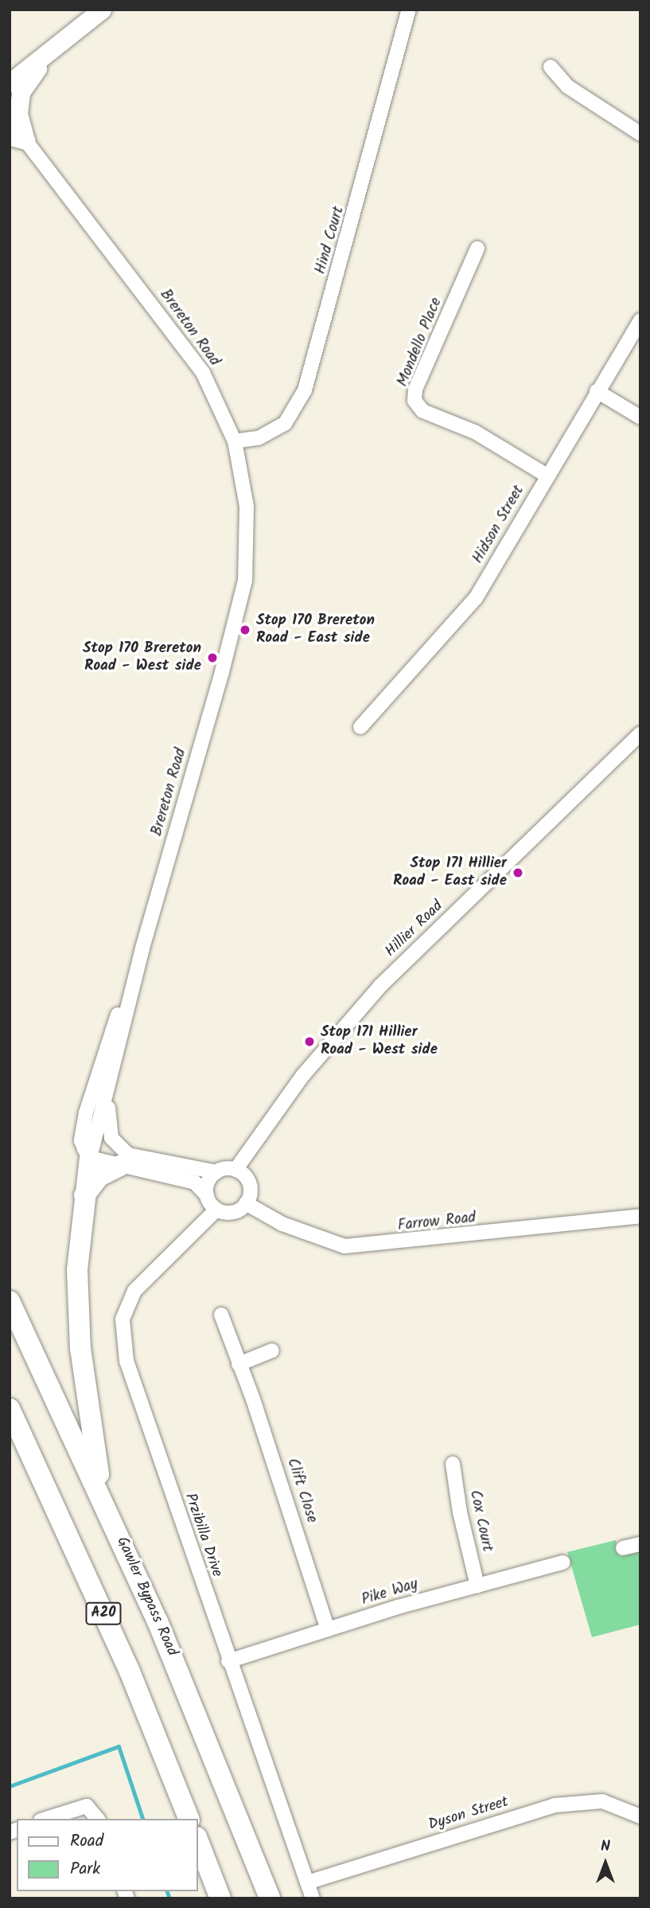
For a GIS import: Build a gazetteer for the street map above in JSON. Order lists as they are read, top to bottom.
{
  "streets": {
    "highway": ["Gawler Bypass Road", "A20"],
    "street": [
      "Hind Court",
      "Brereton Road",
      "Mondello Place",
      "Hidson Street",
      "Hillier Road",
      "Farrow Road",
      "Clift Close",
      "Cox Court",
      "Przibilla Drive",
      "Pike Way",
      "Dyson Street"
    ]
  },
  "crossings": [
    ["Hind Court", "Brereton Road"],
    ["Brereton Road", "Hillier Road"],
    ["Brereton Road", "Farrow Road"],
    ["Brereton Road", "Przibilla Drive"],
    ["Mondello Place", "Hidson Street"],
    ["Hillier Road", "Farrow Road"],
    ["Hillier Road", "Przibilla Drive"],
    ["Farrow Road", "Przibilla Drive"],
    ["Clift Close", "Pike Way"],
    ["Cox Court", "Pike Way"],
    ["Przibilla Drive", "Pike Way"],
    ["Przibilla Drive", "Dyson Street"]
  ],
  "places": [
    "Stop 170 Brereton Road - East side",
    "Stop 170 Brereton Road - West side",
    "Stop 171 Hillier Road - East side",
    "Stop 171 Hillier Road - West side"
  ],
  "legend": ["Road", "Park"],
  "north": "top"
}
